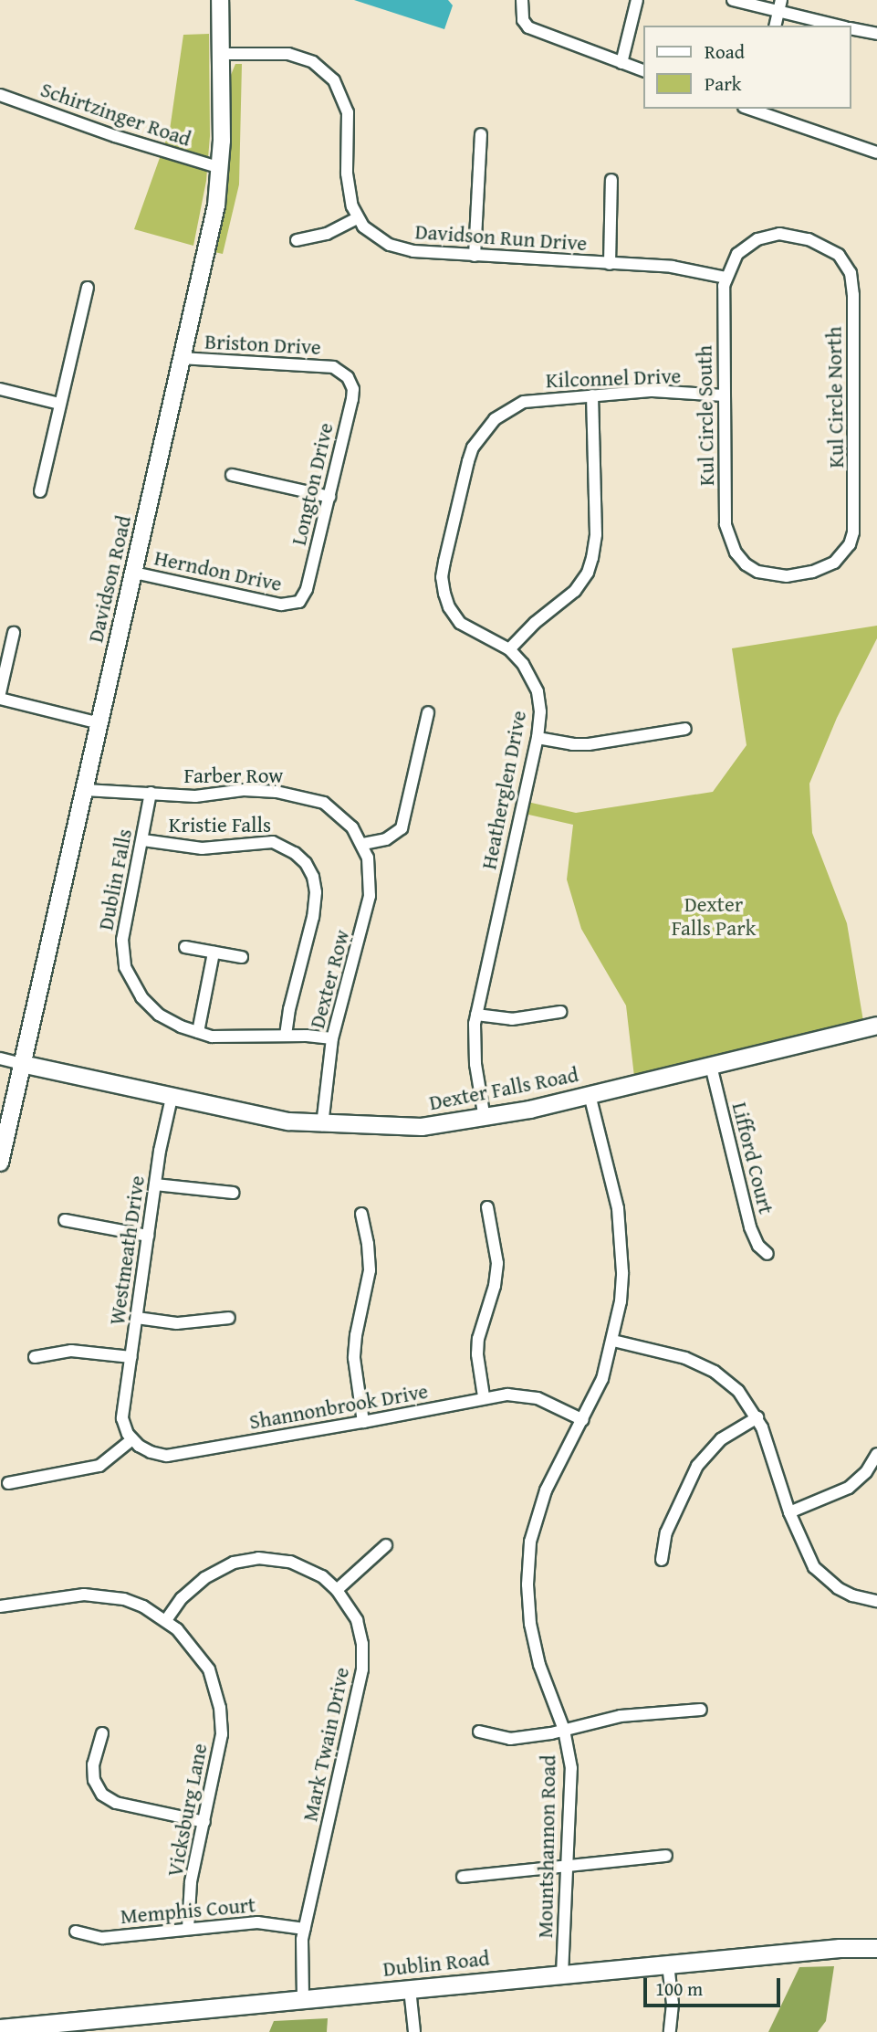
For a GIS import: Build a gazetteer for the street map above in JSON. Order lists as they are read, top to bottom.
{
  "streets": {
    "main road": ["Davidson Road", "Dexter Falls Road", "Dublin Road"],
    "street": [
      "Schirtzinger Road",
      "Davidson Run Drive",
      "Briston Drive",
      "Kilconnel Drive",
      "Kul Circle North",
      "Kul Circle South",
      "Longton Drive",
      "Herndon Drive",
      "Farber Row",
      "Heatherglen Drive",
      "Kristie Falls",
      "Dublin Falls",
      "Dexter Row",
      "Lifford Court",
      "Westmeath Drive",
      "Shannonbrook Drive",
      "Mark Twain Drive",
      "Vicksburg Lane",
      "Mountshannon Road",
      "Memphis Court"
    ]
  },
  "crossings": [
    ["Schirtzinger Road", "Davidson Road"],
    ["Davidson Run Drive", "Kul Circle North"],
    ["Davidson Run Drive", "Kul Circle South"],
    ["Briston Drive", "Longton Drive"],
    ["Briston Drive", "Davidson Road"],
    ["Kilconnel Drive", "Kul Circle South"],
    ["Kilconnel Drive", "Heatherglen Drive"],
    ["Kul Circle North", "Kul Circle South"],
    ["Longton Drive", "Herndon Drive"],
    ["Herndon Drive", "Davidson Road"],
    ["Davidson Road", "Farber Row"],
    ["Davidson Road", "Dexter Falls Road"],
    ["Farber Row", "Dublin Falls"],
    ["Farber Row", "Dexter Row"],
    ["Heatherglen Drive", "Dexter Falls Road"],
    ["Kristie Falls", "Dublin Falls"],
    ["Dublin Falls", "Dexter Row"],
    ["Dexter Row", "Dexter Falls Road"],
    ["Dexter Falls Road", "Lifford Court"],
    ["Dexter Falls Road", "Westmeath Drive"],
    ["Dexter Falls Road", "Mountshannon Road"],
    ["Westmeath Drive", "Shannonbrook Drive"],
    ["Shannonbrook Drive", "Mountshannon Road"],
    ["Mark Twain Drive", "Vicksburg Lane"],
    ["Mark Twain Drive", "Memphis Court"],
    ["Mark Twain Drive", "Dublin Road"],
    ["Vicksburg Lane", "Memphis Court"],
    ["Mountshannon Road", "Dublin Road"]
  ],
  "parks": ["Dexter Falls Park"],
  "legend": ["Road", "Park"],
  "scale_bar": "100 m"
}
